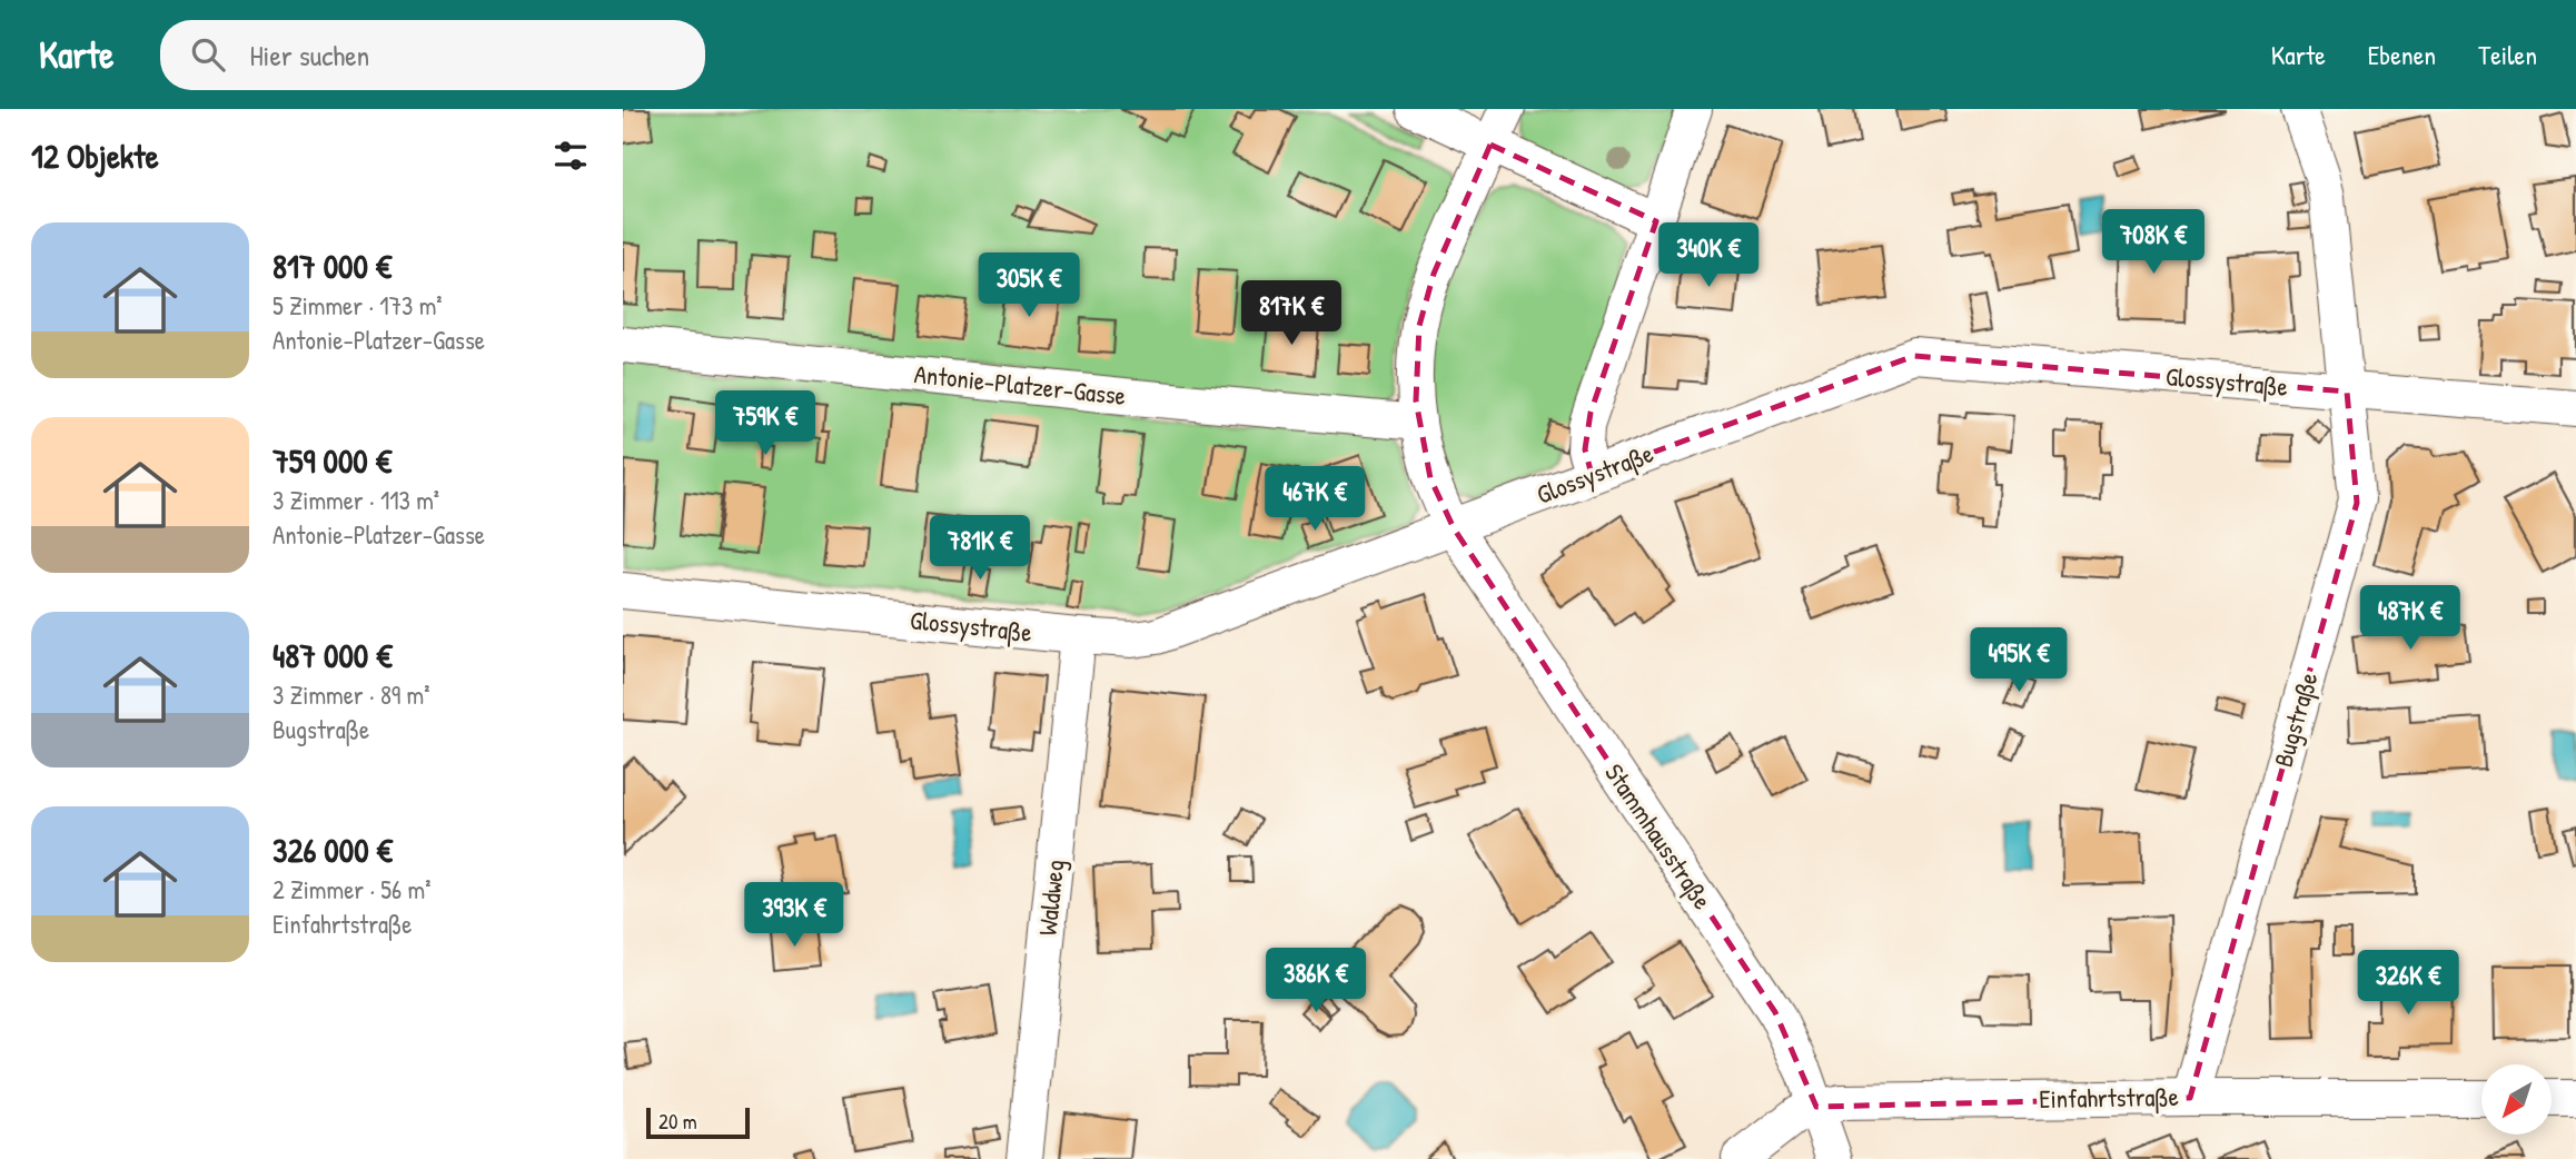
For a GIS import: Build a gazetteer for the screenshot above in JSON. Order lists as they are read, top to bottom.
{
  "streets": {
    "street": [
      "Glossystraße",
      "Antonie-Platzer-Gasse",
      "Bugstraße",
      "Stammhausstraße",
      "Waldweg",
      "Einfahrtstraße"
    ]
  },
  "crossings": [
    ["Glossystraße", "Bugstraße"],
    ["Glossystraße", "Stammhausstraße"],
    ["Glossystraße", "Waldweg"],
    ["Antonie-Platzer-Gasse", "Stammhausstraße"],
    ["Bugstraße", "Einfahrtstraße"],
    ["Stammhausstraße", "Einfahrtstraße"]
  ],
  "scale_bar": "20 m",
  "north": "bottom left",
  "page": {
    "header": "Karte",
    "search": "Hier suchen",
    "nav": ["Karte", "Ebenen", "Teilen"],
    "heading": "12 Objekte",
    "list": [
      {
        "name": "817 000 €",
        "note": "5 Zimmer · 173 m² · Antonie-Platzer-Gasse"
      },
      {
        "name": "759 000 €",
        "note": "3 Zimmer · 113 m² · Antonie-Platzer-Gasse"
      },
      {
        "name": "487 000 €",
        "note": "3 Zimmer · 89 m² · Bugstraße"
      },
      {
        "name": "326 000 €",
        "note": "2 Zimmer · 56 m² · Einfahrtstraße"
      }
    ],
    "price": [
      "708K €",
      "340K €",
      "305K €",
      "817K €",
      "759K €",
      "467K €",
      "781K €",
      "487K €",
      "495K €",
      "393K €",
      "386K €",
      "326K €"
    ],
    "scale": "20 m"
  }
}
